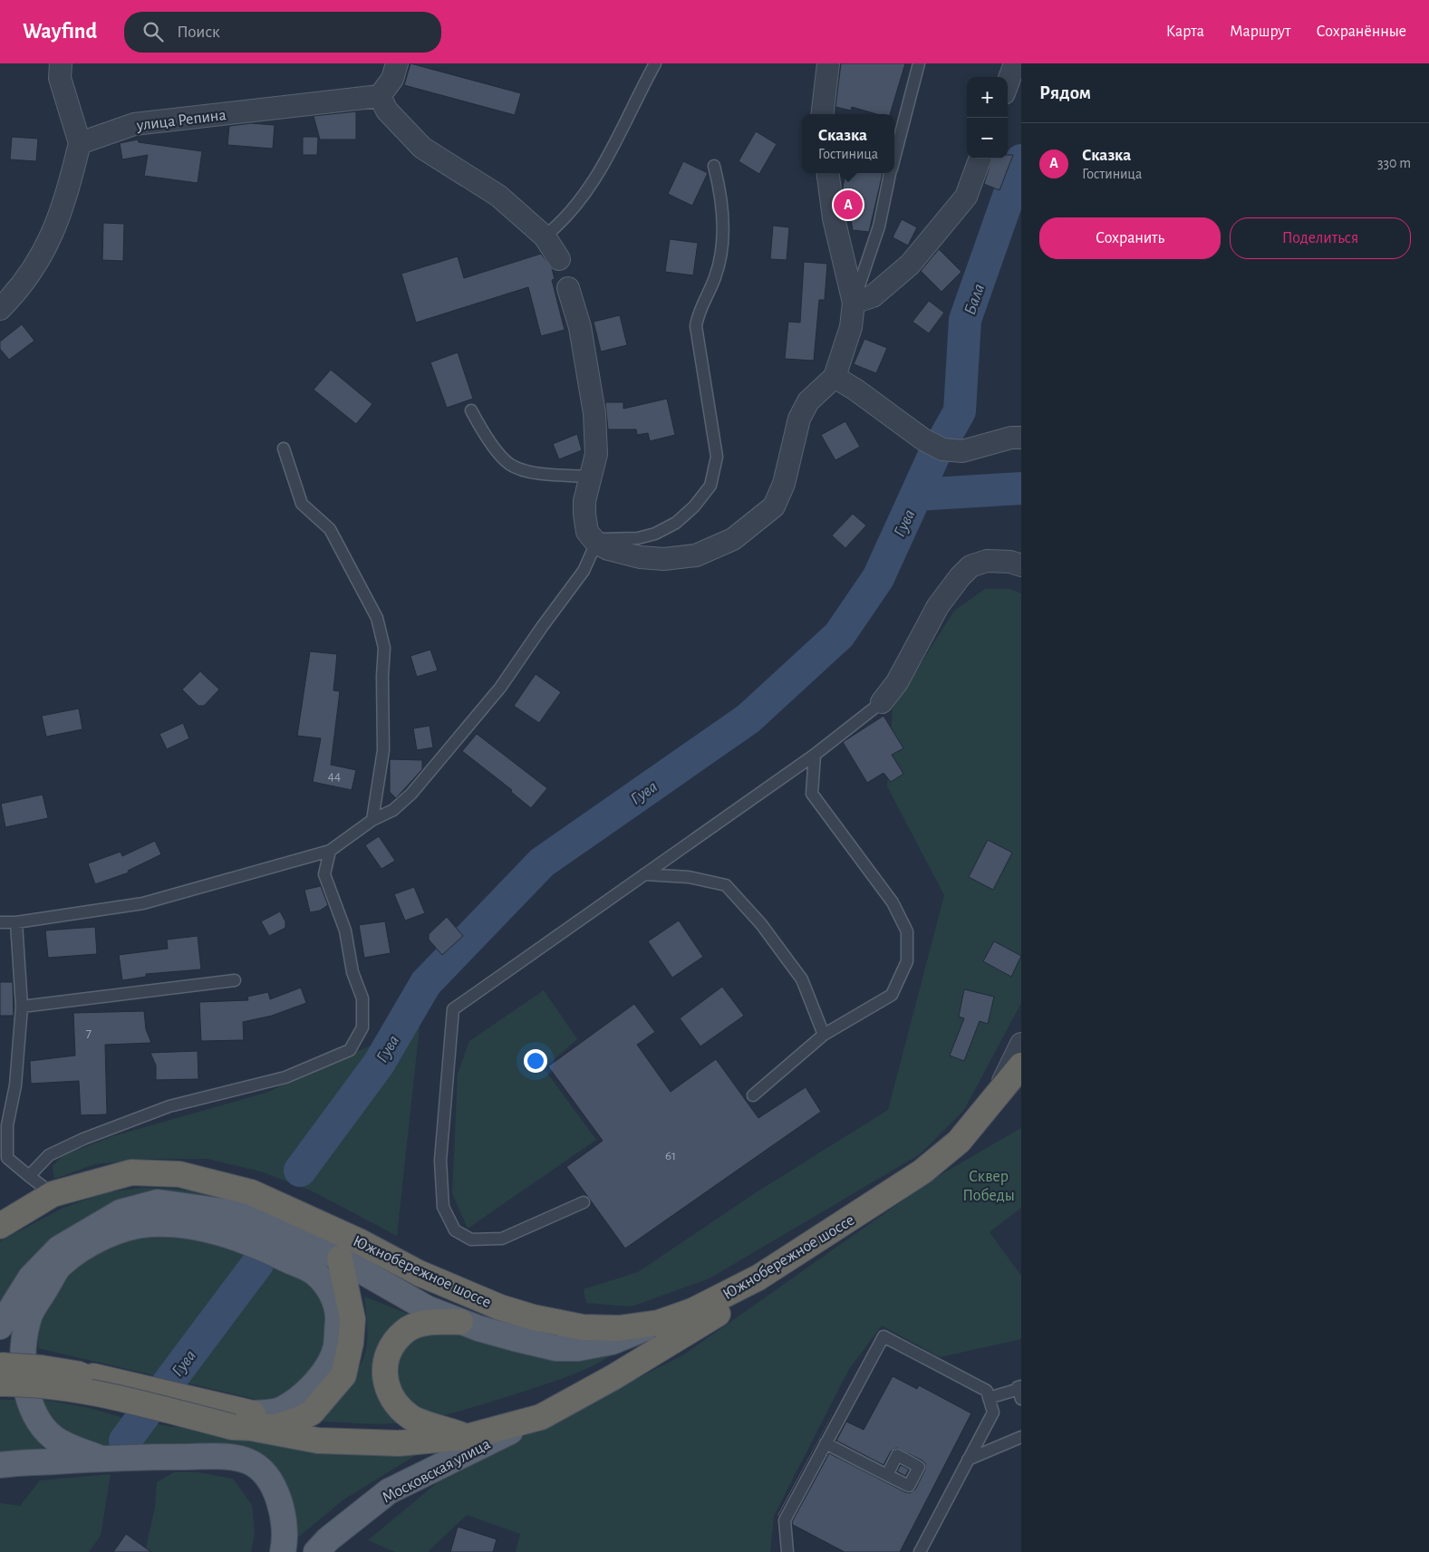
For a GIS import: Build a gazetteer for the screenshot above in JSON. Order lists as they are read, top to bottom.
{
  "streets": {
    "highway": ["Южнобережное шоссе"],
    "main road": ["Московская улица"],
    "street": ["улица Репина"]
  },
  "crossings": [
    ["Южнобережное шоссе", "Московская улица"]
  ],
  "water": ["Бала", "Гува"],
  "parks": ["Сквер Победы"],
  "house_numbers": ["44", "7", "61"],
  "page": {
    "header": "Wayfind",
    "search": "Поиск",
    "nav": ["Карта", "Маршрут", "Сохранённые"],
    "heading": "Рядом",
    "map_buttons": ["+", "−"],
    "popup": ["Сказка", "Гостиница"],
    "list": [
      {
        "mark": "A",
        "name": "Сказка",
        "note": "Гостиница",
        "value": "330 m"
      }
    ],
    "pins": "A",
    "buttons": ["Сохранить", "Поделиться"]
  }
}
